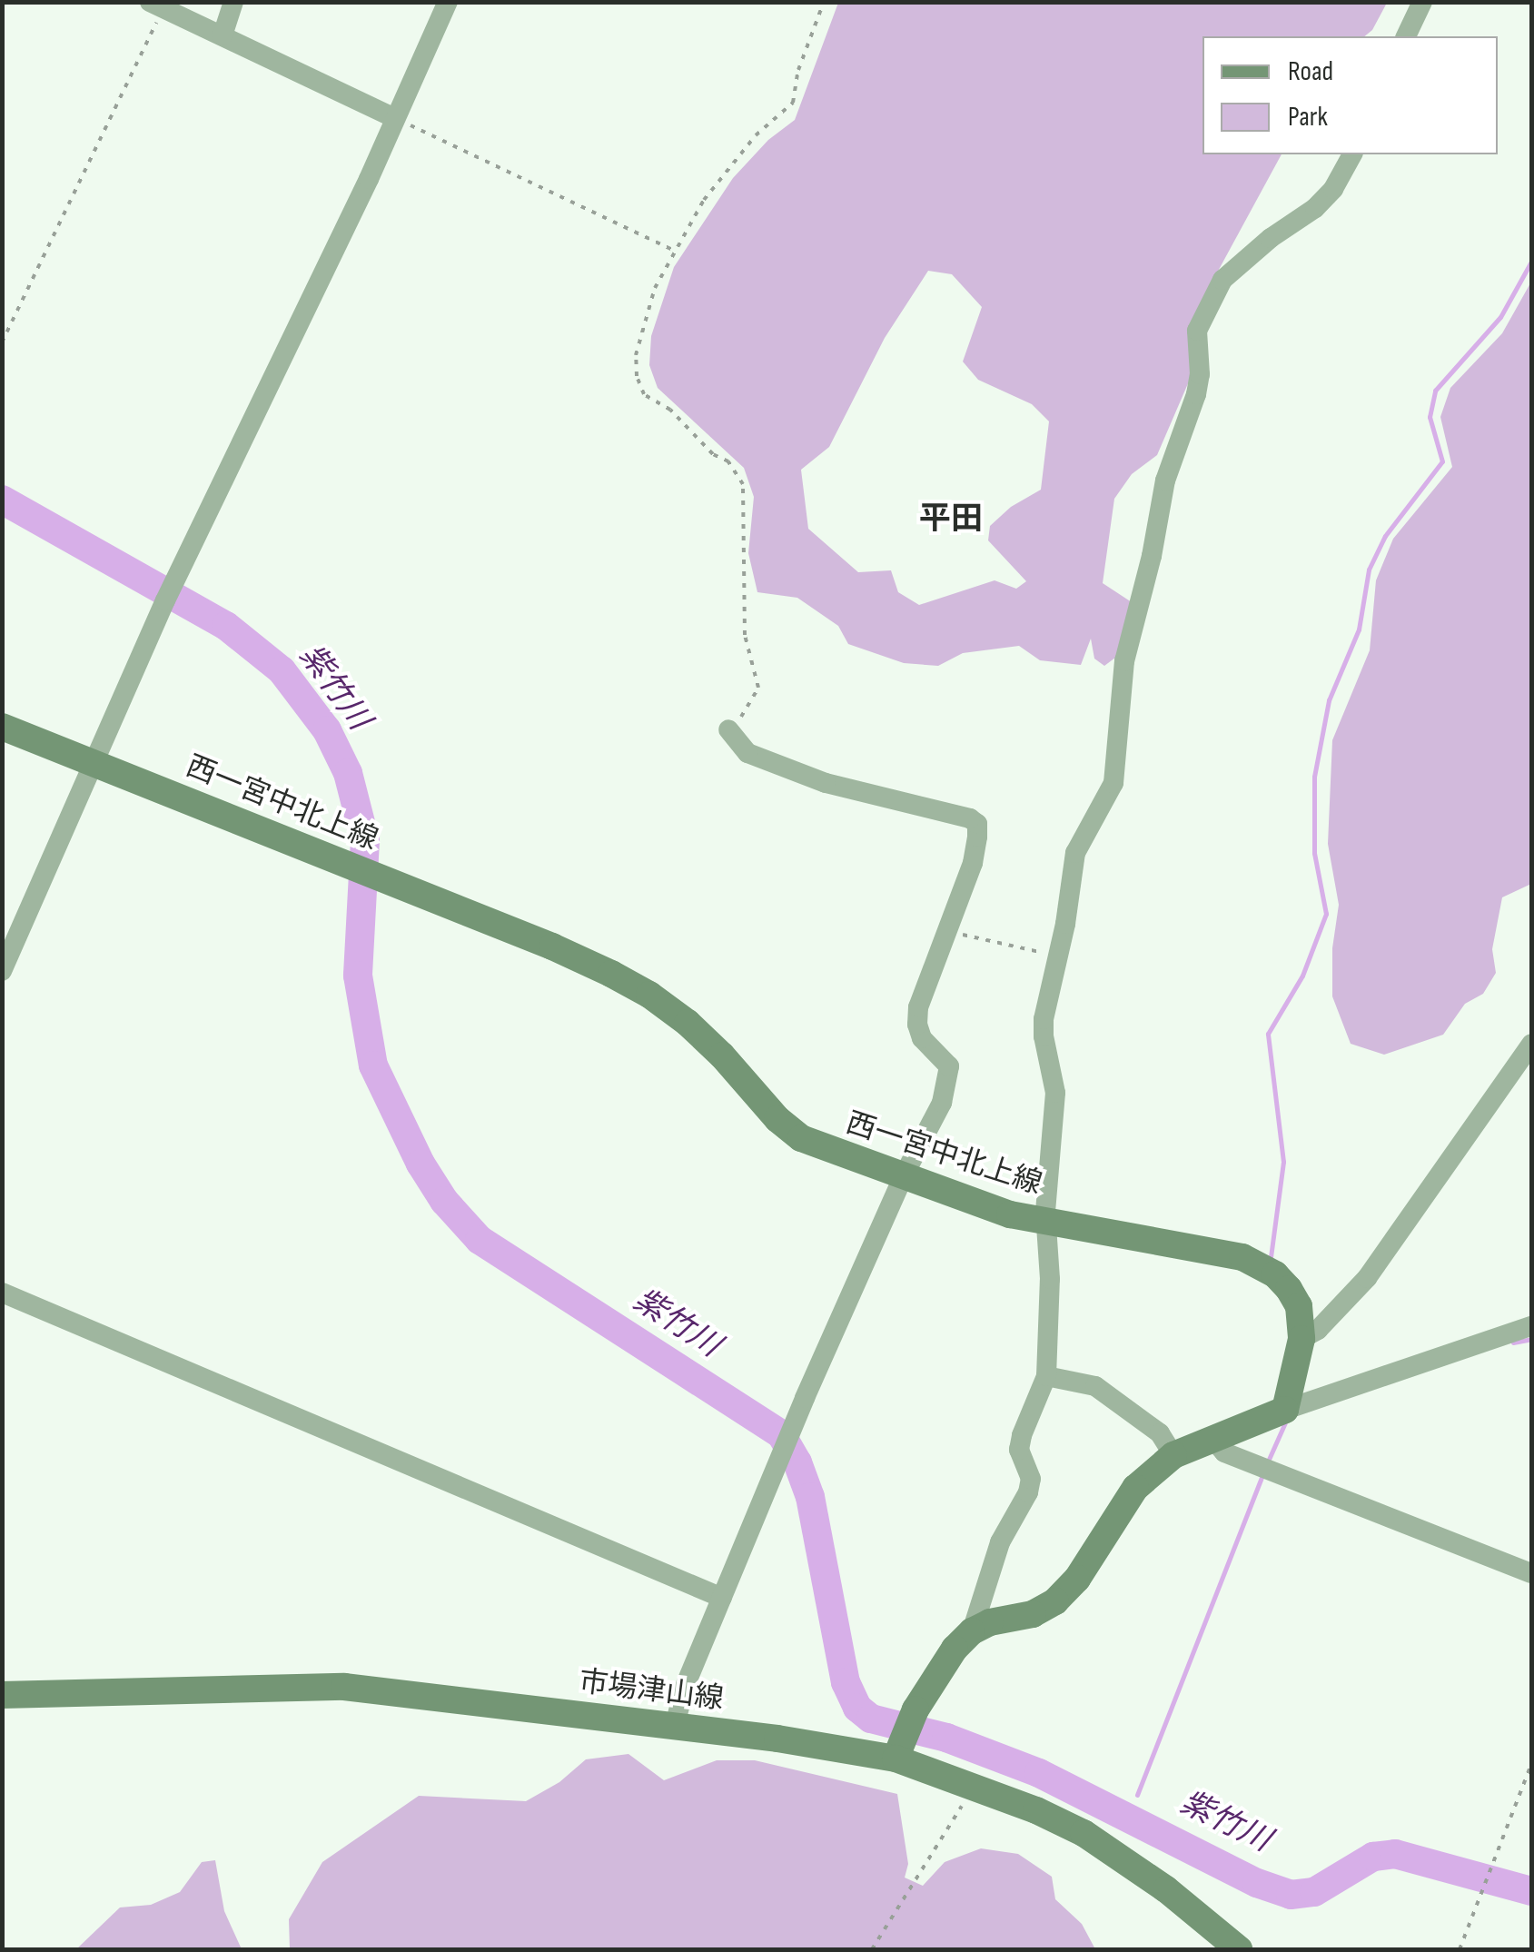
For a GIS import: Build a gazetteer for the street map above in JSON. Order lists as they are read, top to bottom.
{
  "streets": {
    "main road": ["西一宮中北上線", "市場津山線"]
  },
  "districts": ["平田"],
  "water": ["紫竹川"],
  "legend": ["Road", "Park"]
}
